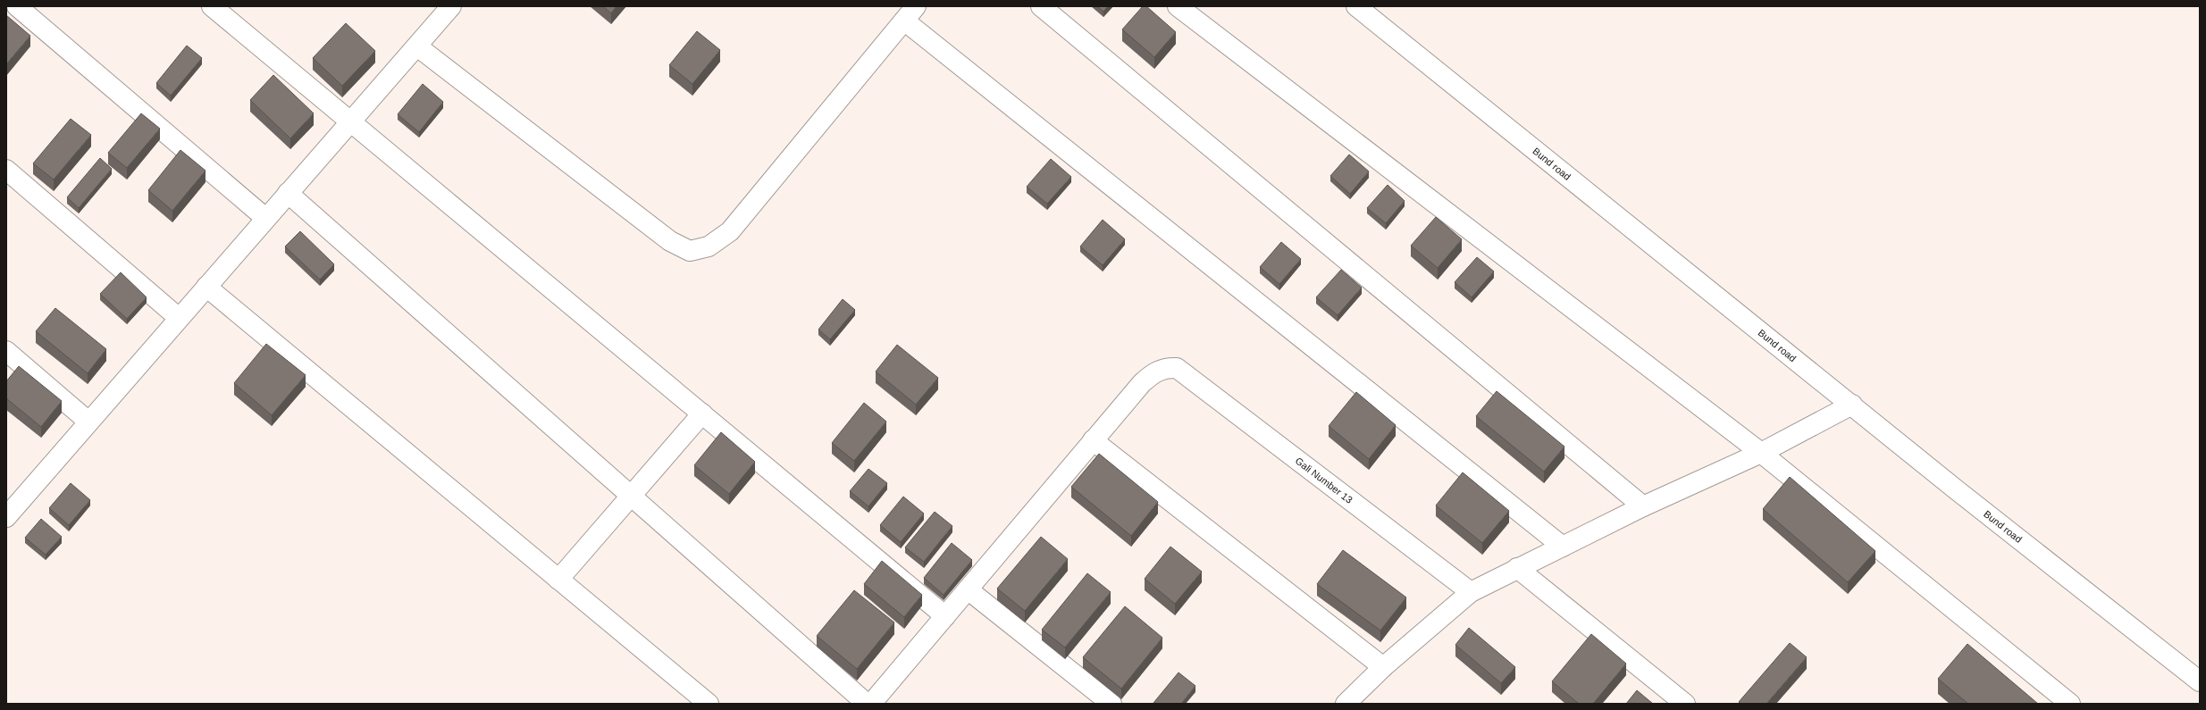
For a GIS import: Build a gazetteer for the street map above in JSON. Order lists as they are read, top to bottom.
{
  "streets": {
    "street": ["Bund road", "Gali Number 13"]
  }
}
